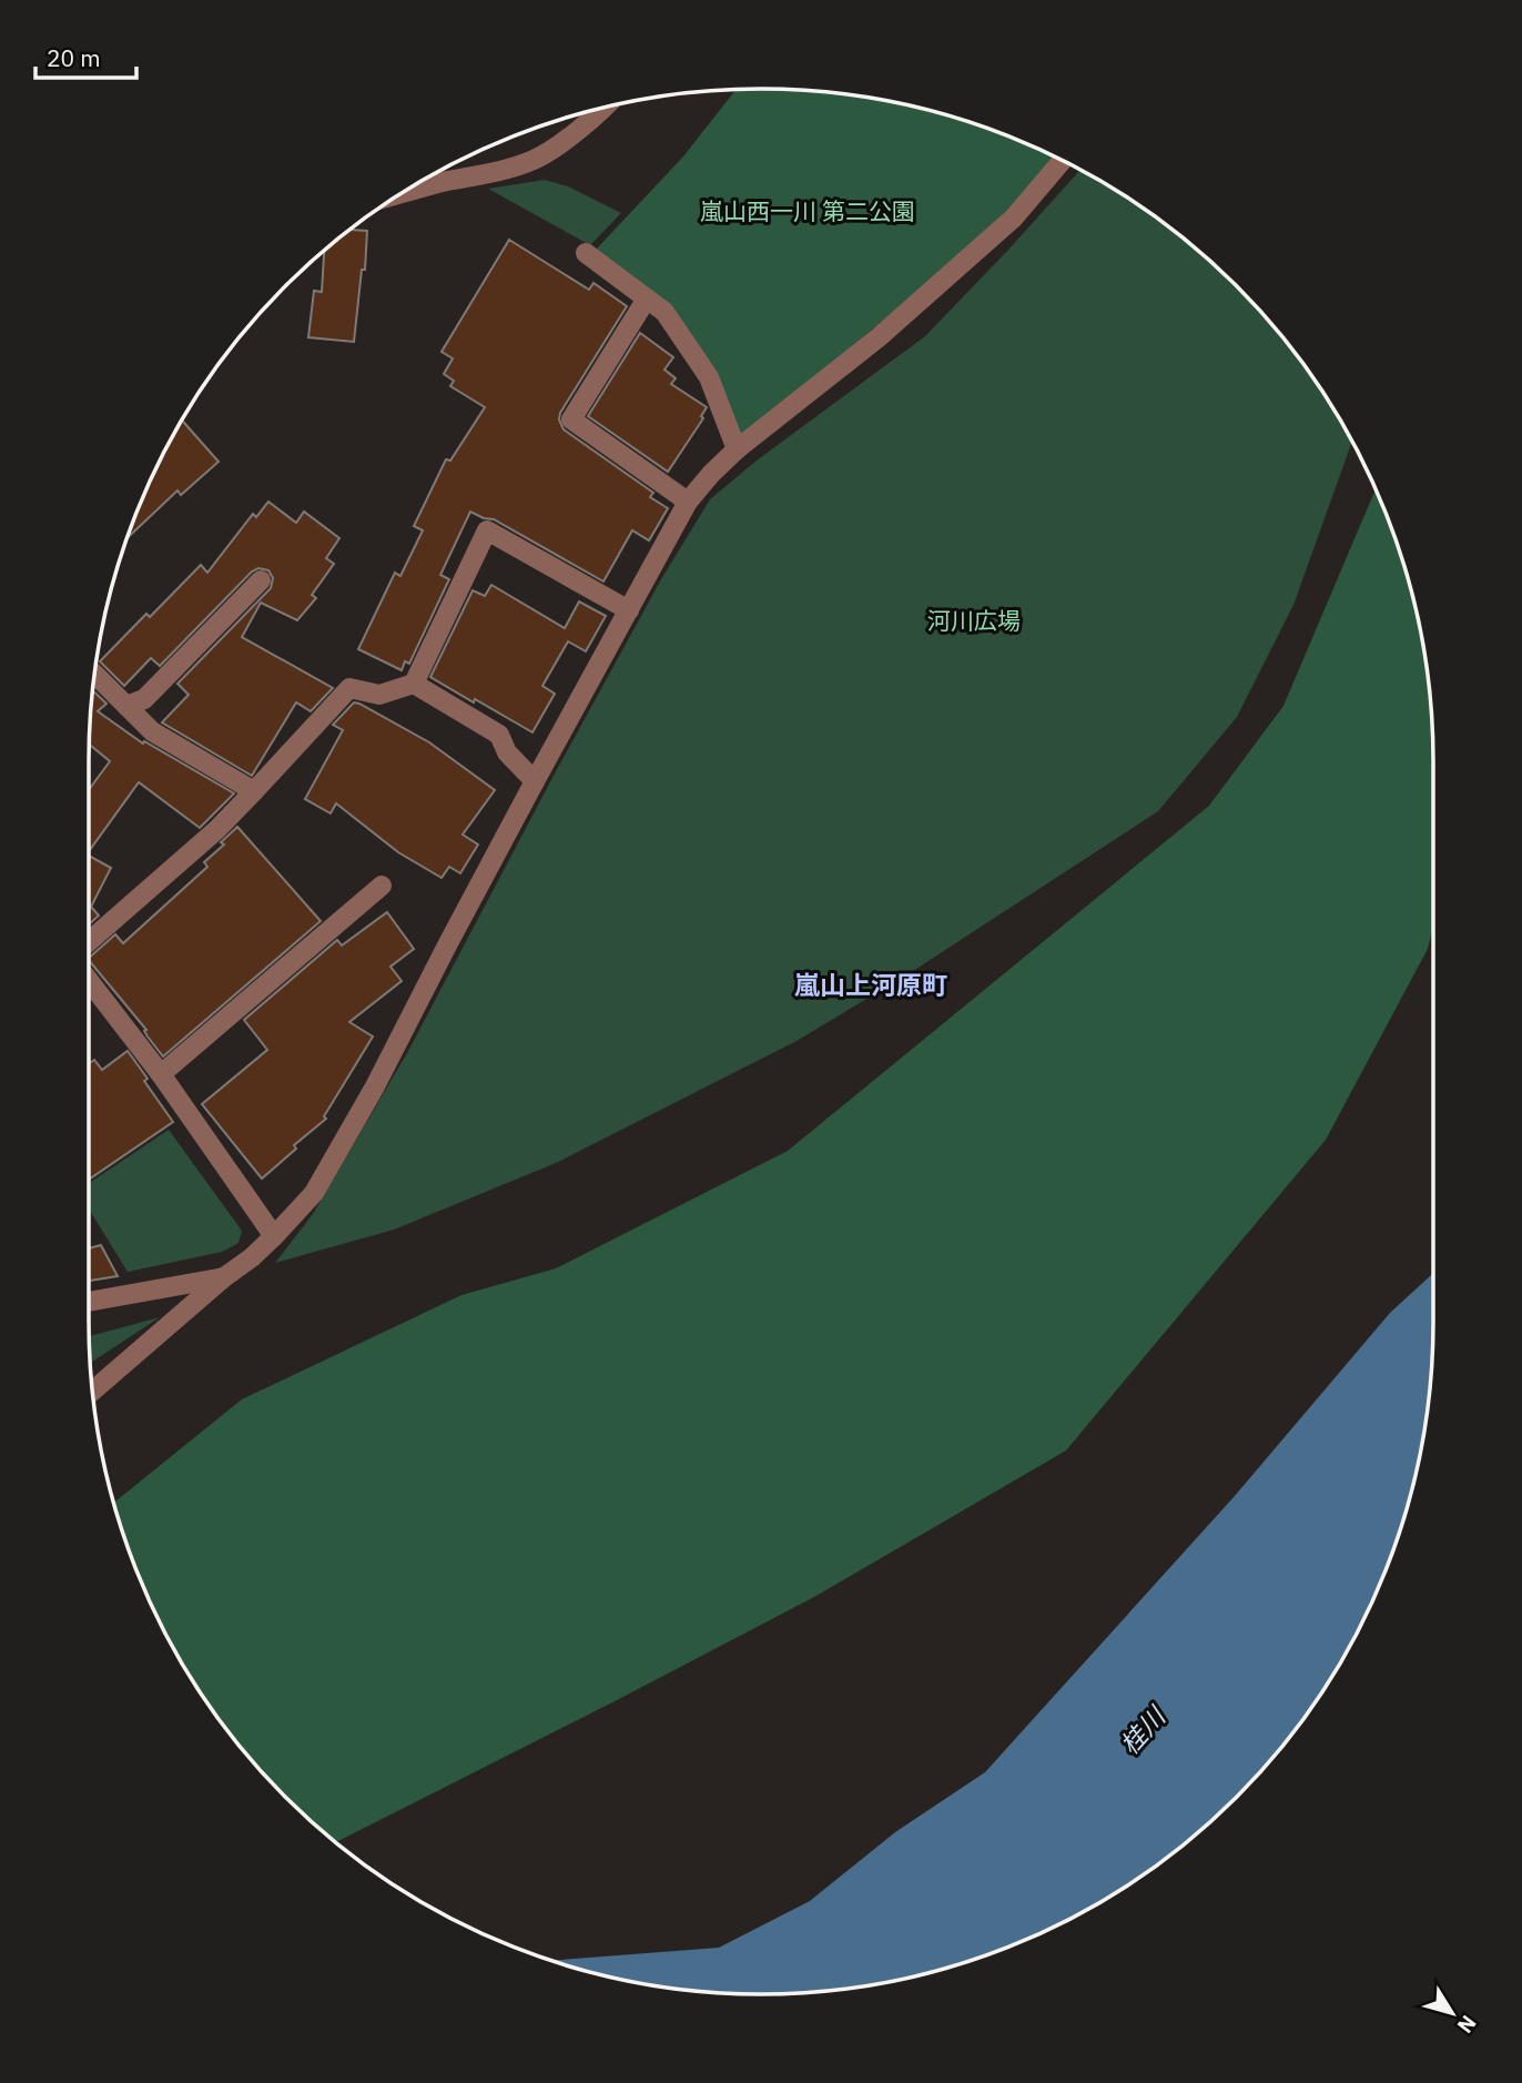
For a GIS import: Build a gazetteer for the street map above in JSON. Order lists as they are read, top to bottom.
{
  "districts": ["嵐山上河原町"],
  "water": ["桂川"],
  "parks": ["嵐山西一川 第二公園", "河川広場"],
  "scale_bar": "20 m",
  "north": "bottom right"
}
